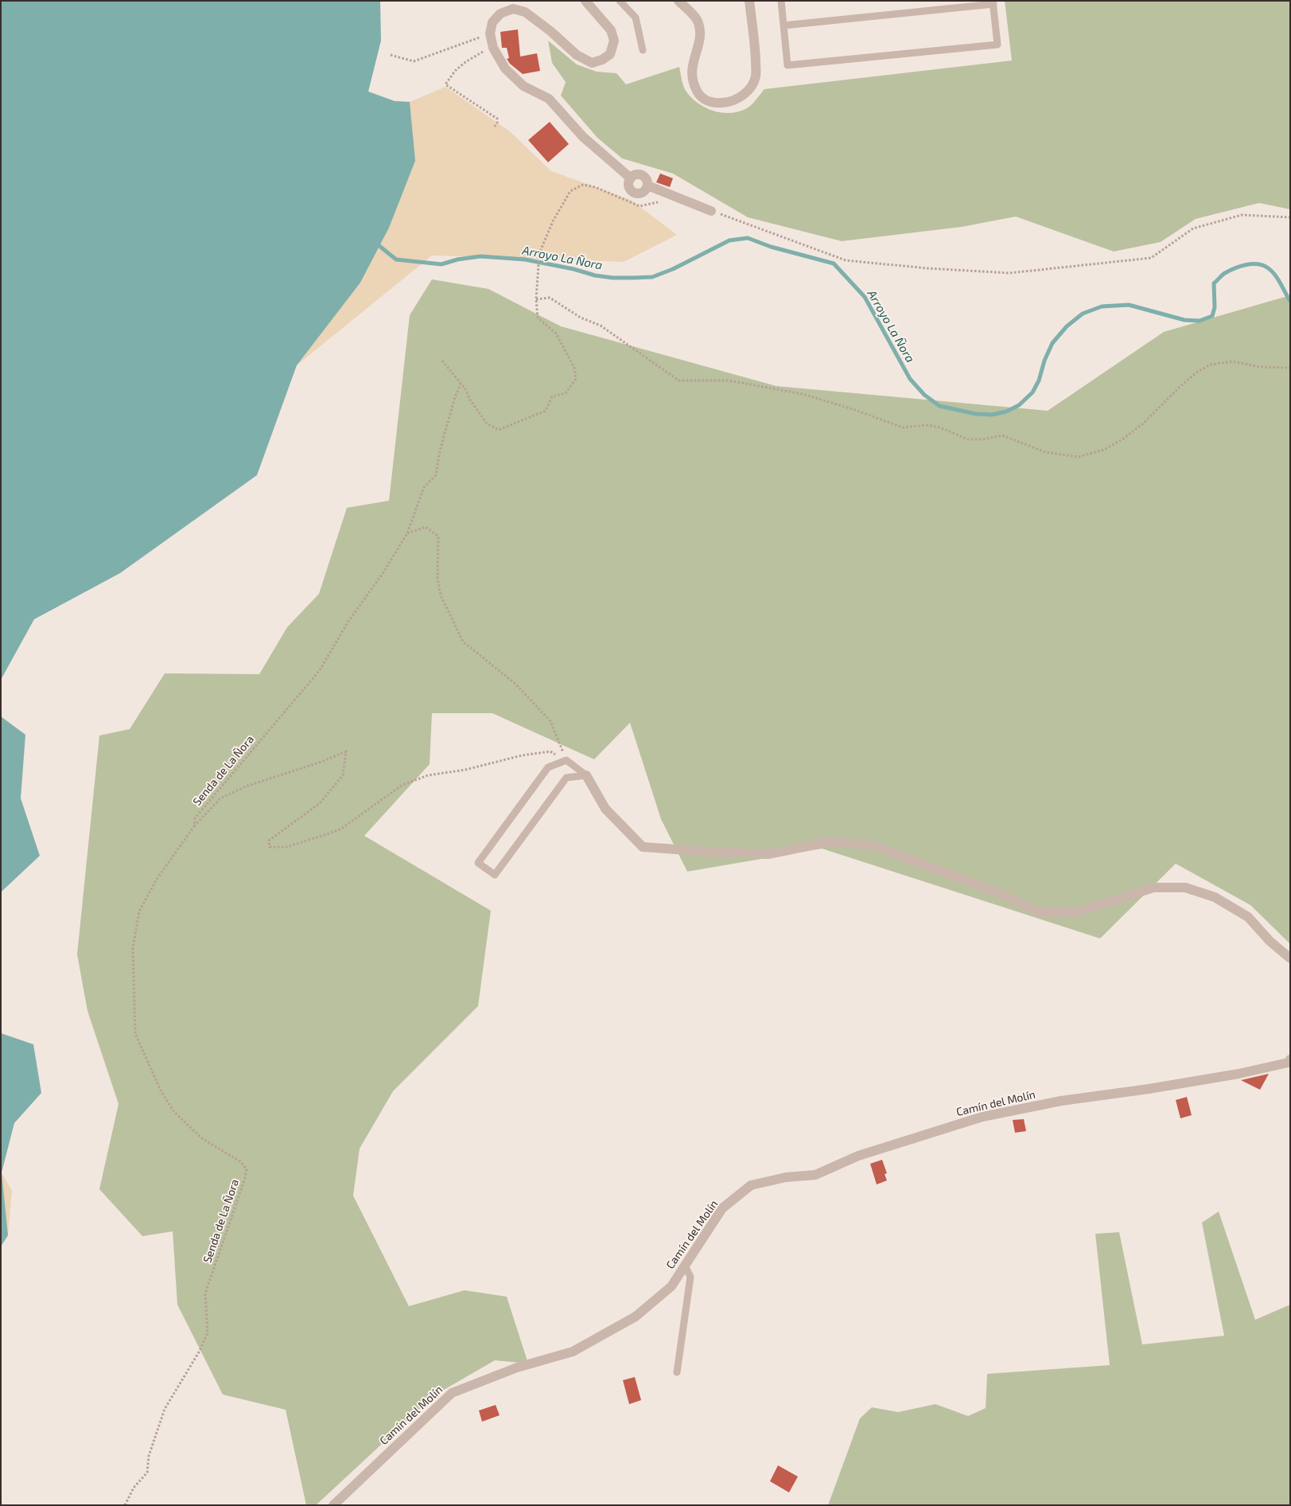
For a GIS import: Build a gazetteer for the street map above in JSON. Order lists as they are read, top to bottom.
{
  "streets": {
    "street": ["Camín del Molín"],
    "path": ["Senda de La Ñora"]
  },
  "water": ["Arroyo La Ñora"]
}
